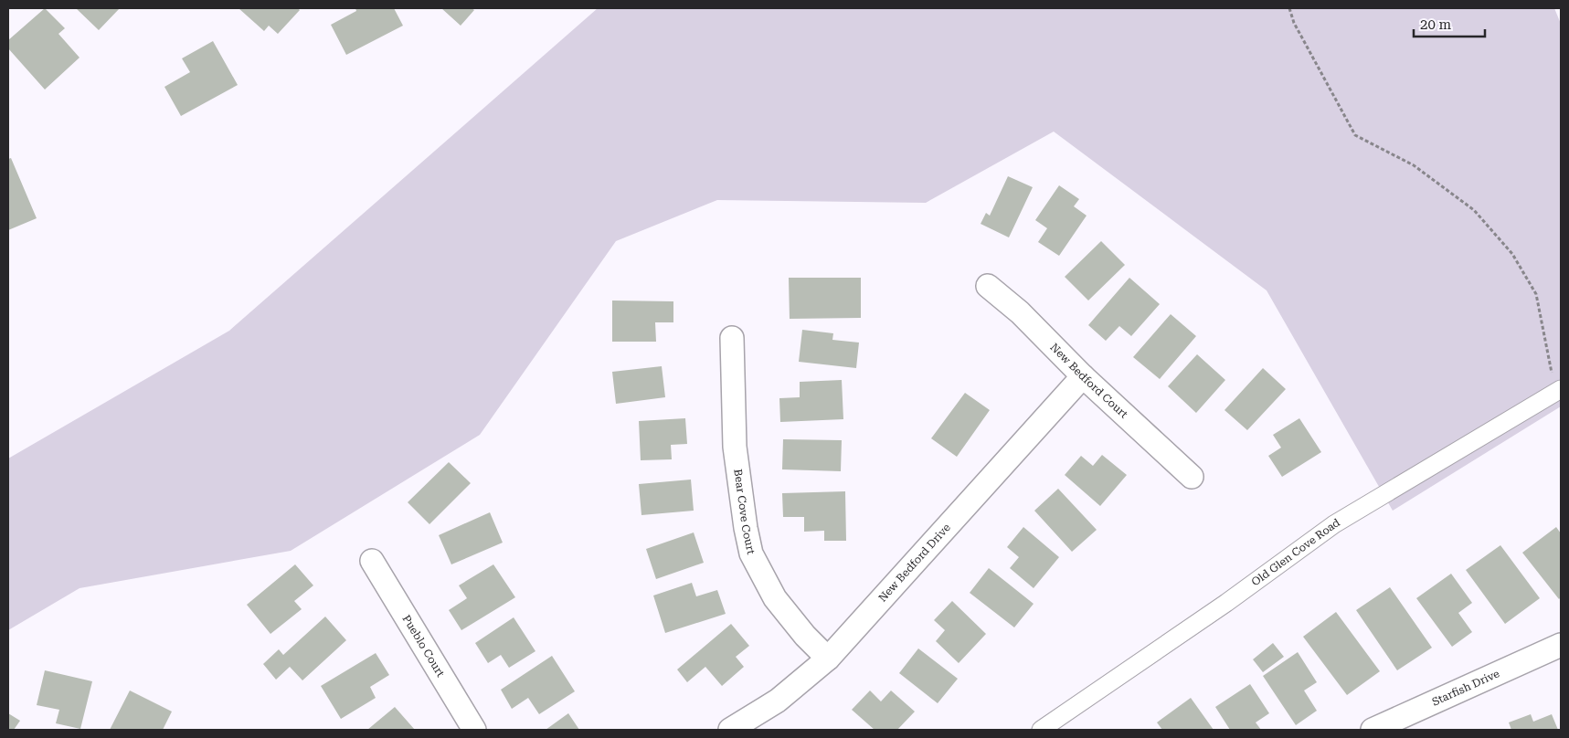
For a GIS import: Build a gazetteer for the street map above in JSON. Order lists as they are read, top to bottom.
{
  "streets": {
    "street": [
      "New Bedford Court",
      "Bear Cove Court",
      "Old Glen Cove Road",
      "New Bedford Drive",
      "Pueblo Court",
      "Starfish Drive"
    ]
  },
  "crossings": [
    ["New Bedford Court", "New Bedford Drive"],
    ["Bear Cove Court", "New Bedford Drive"]
  ],
  "scale_bar": "20 m"
}
